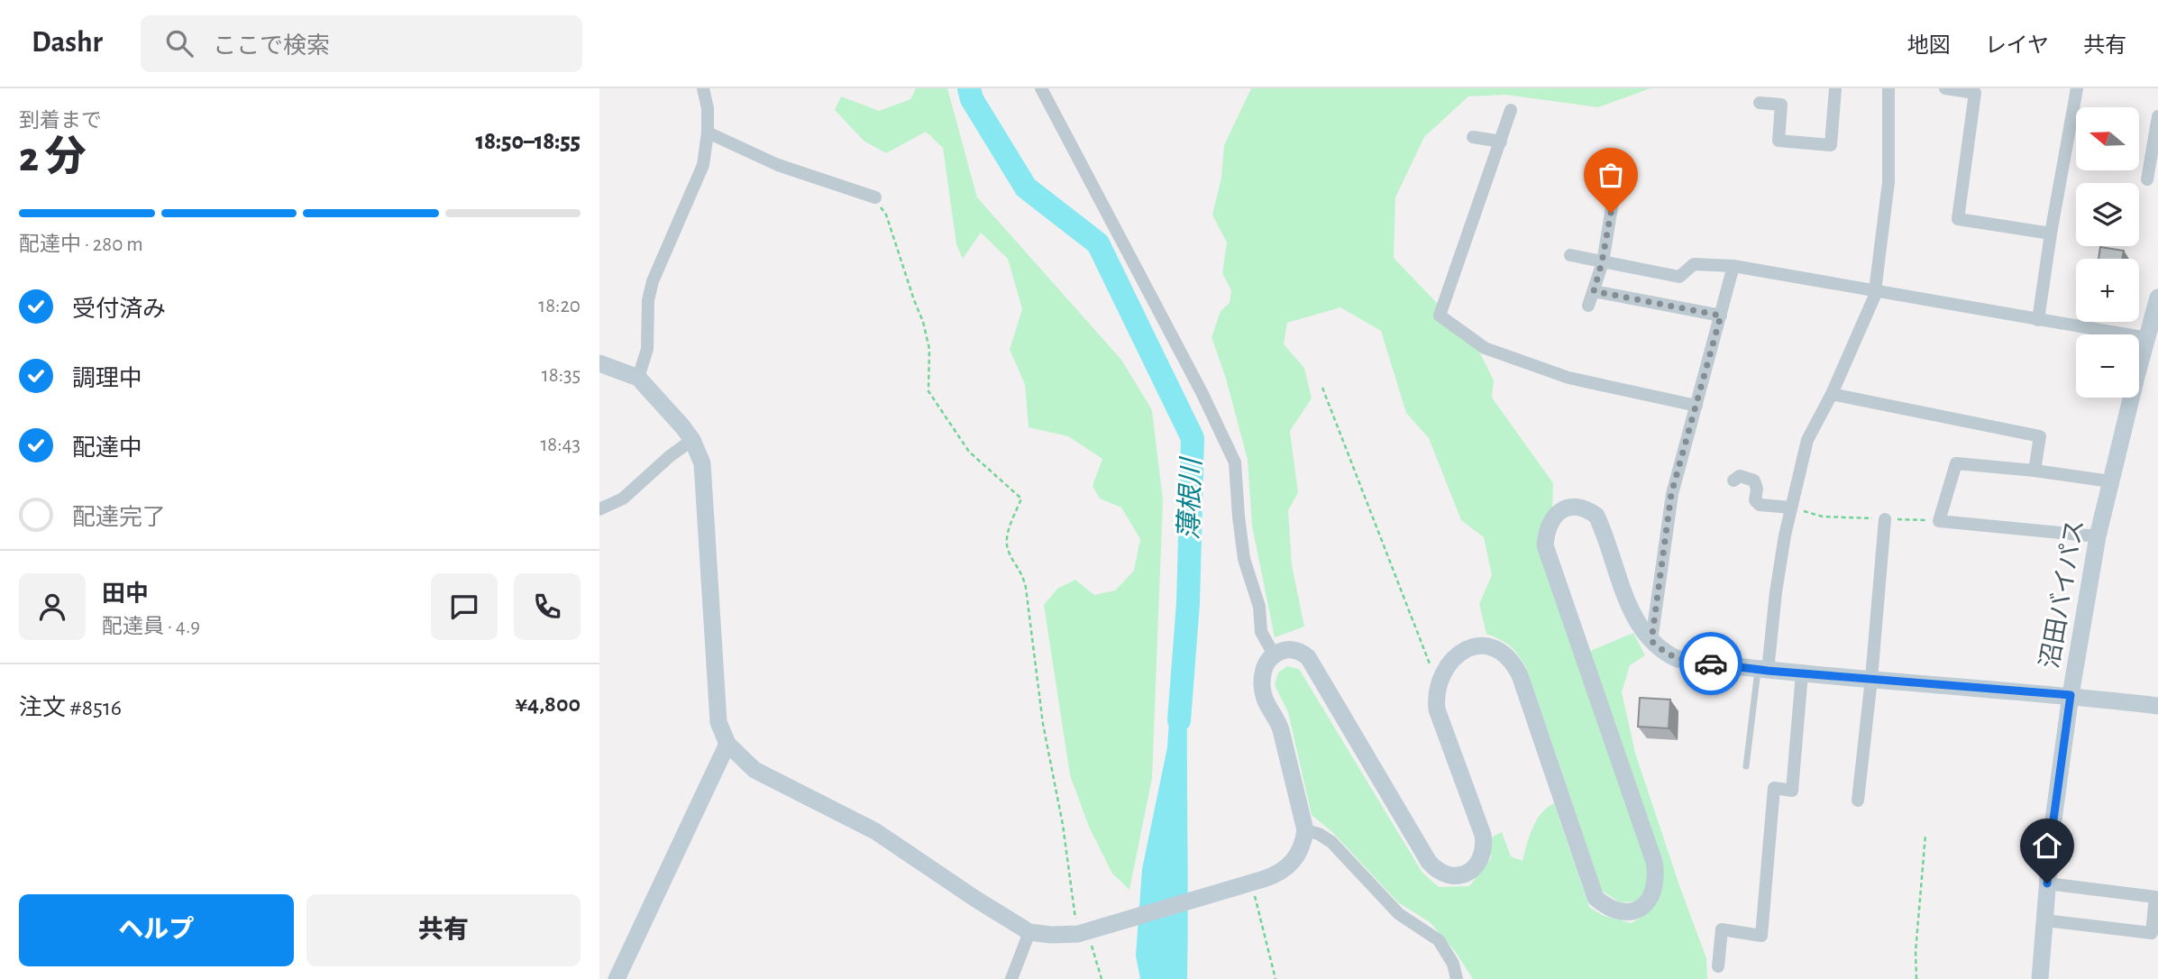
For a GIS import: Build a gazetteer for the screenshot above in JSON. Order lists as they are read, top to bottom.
{
  "streets": {
    "street": ["沼田バイパス"]
  },
  "water": ["薄根川"],
  "north": "left",
  "page": {
    "header": "Dashr",
    "search": "ここで検索",
    "nav": ["地図", "レイヤ", "共有"],
    "heading": ["2 分", "到着まで", "18:50–18:55"],
    "panel": [
      "田中",
      "配達員 · 4.9",
      "注文 #8516",
      "¥4,800"
    ],
    "map_buttons": ["+", "−"],
    "bar": "配達中 · 280 m",
    "list": [
      ["受付済み", "18:20"],
      ["調理中", "18:35"],
      ["配達中", "18:43"],
      "配達完了"
    ],
    "buttons": ["ヘルプ", "共有"]
  }
}
